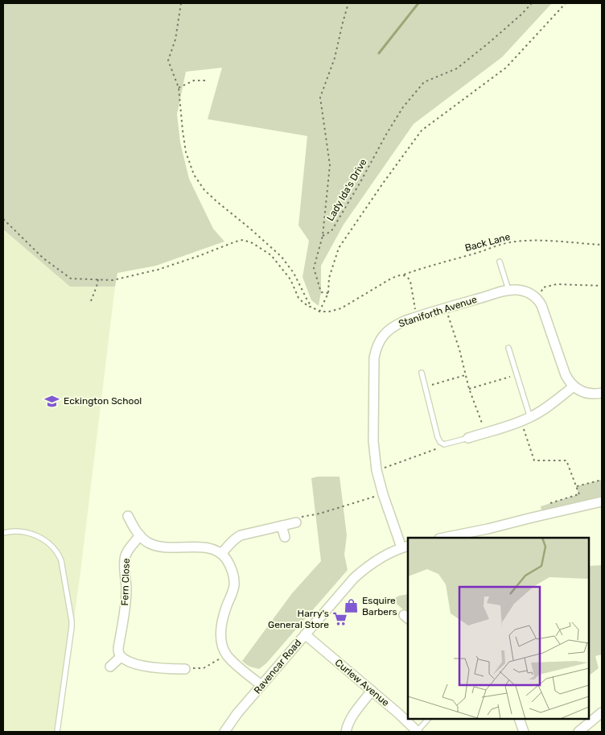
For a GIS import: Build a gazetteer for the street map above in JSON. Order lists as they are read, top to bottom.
{
  "streets": {
    "street": [
      "Staniforth Avenue",
      "Fern Close",
      "Ravencar Road",
      "Curlew Avenue"
    ],
    "path": ["Lady Ida's Drive", "Back Lane"]
  },
  "crossings": [
    ["Staniforth Avenue", "Ravencar Road"],
    ["Ravencar Road", "Curlew Avenue"]
  ],
  "places": {
    "school or university": ["Eckington School"],
    "shop": ["Esquire Barbers"],
    "supermarket": ["Harry's General Store"]
  }
}
